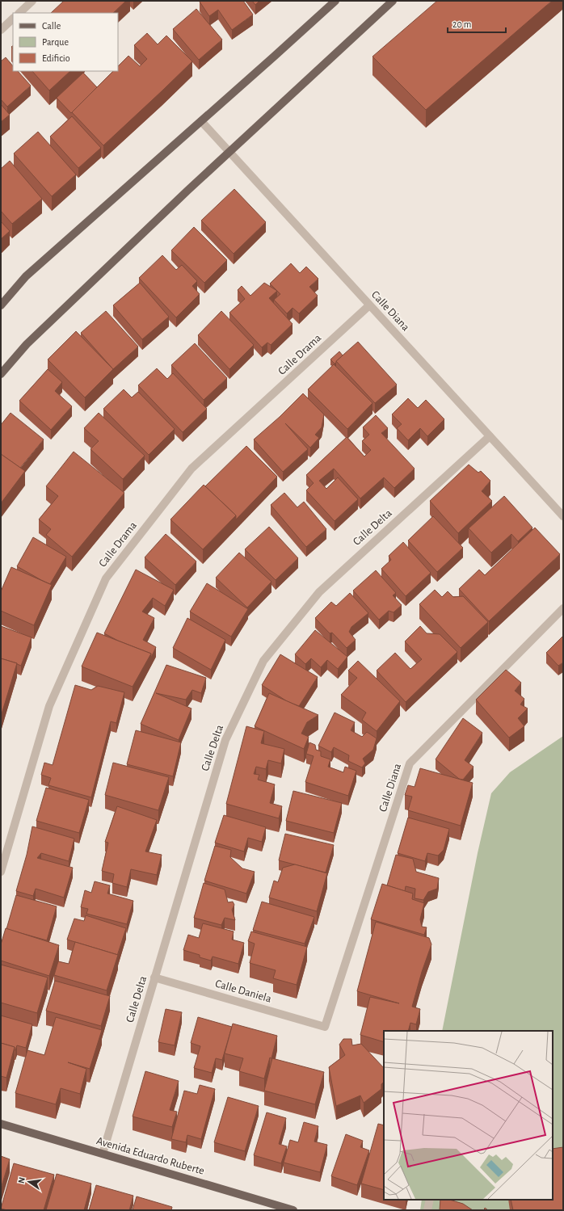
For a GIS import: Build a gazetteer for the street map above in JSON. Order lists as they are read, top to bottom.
{
  "streets": {
    "main road": ["Avenida Eduardo Ruberte"],
    "street": [
      "Calle Diana",
      "Calle Drama",
      "Calle Delta",
      "Calle Daniela"
    ]
  },
  "crossings": [
    ["Calle Diana", "Calle Drama"],
    ["Calle Diana", "Calle Delta"],
    ["Calle Diana", "Calle Daniela"],
    ["Calle Delta", "Calle Daniela"],
    ["Calle Delta", "Avenida Eduardo Ruberte"]
  ],
  "legend": ["Calle", "Parque", "Edificio"],
  "scale_bar": "20 m",
  "north": "left"
}
